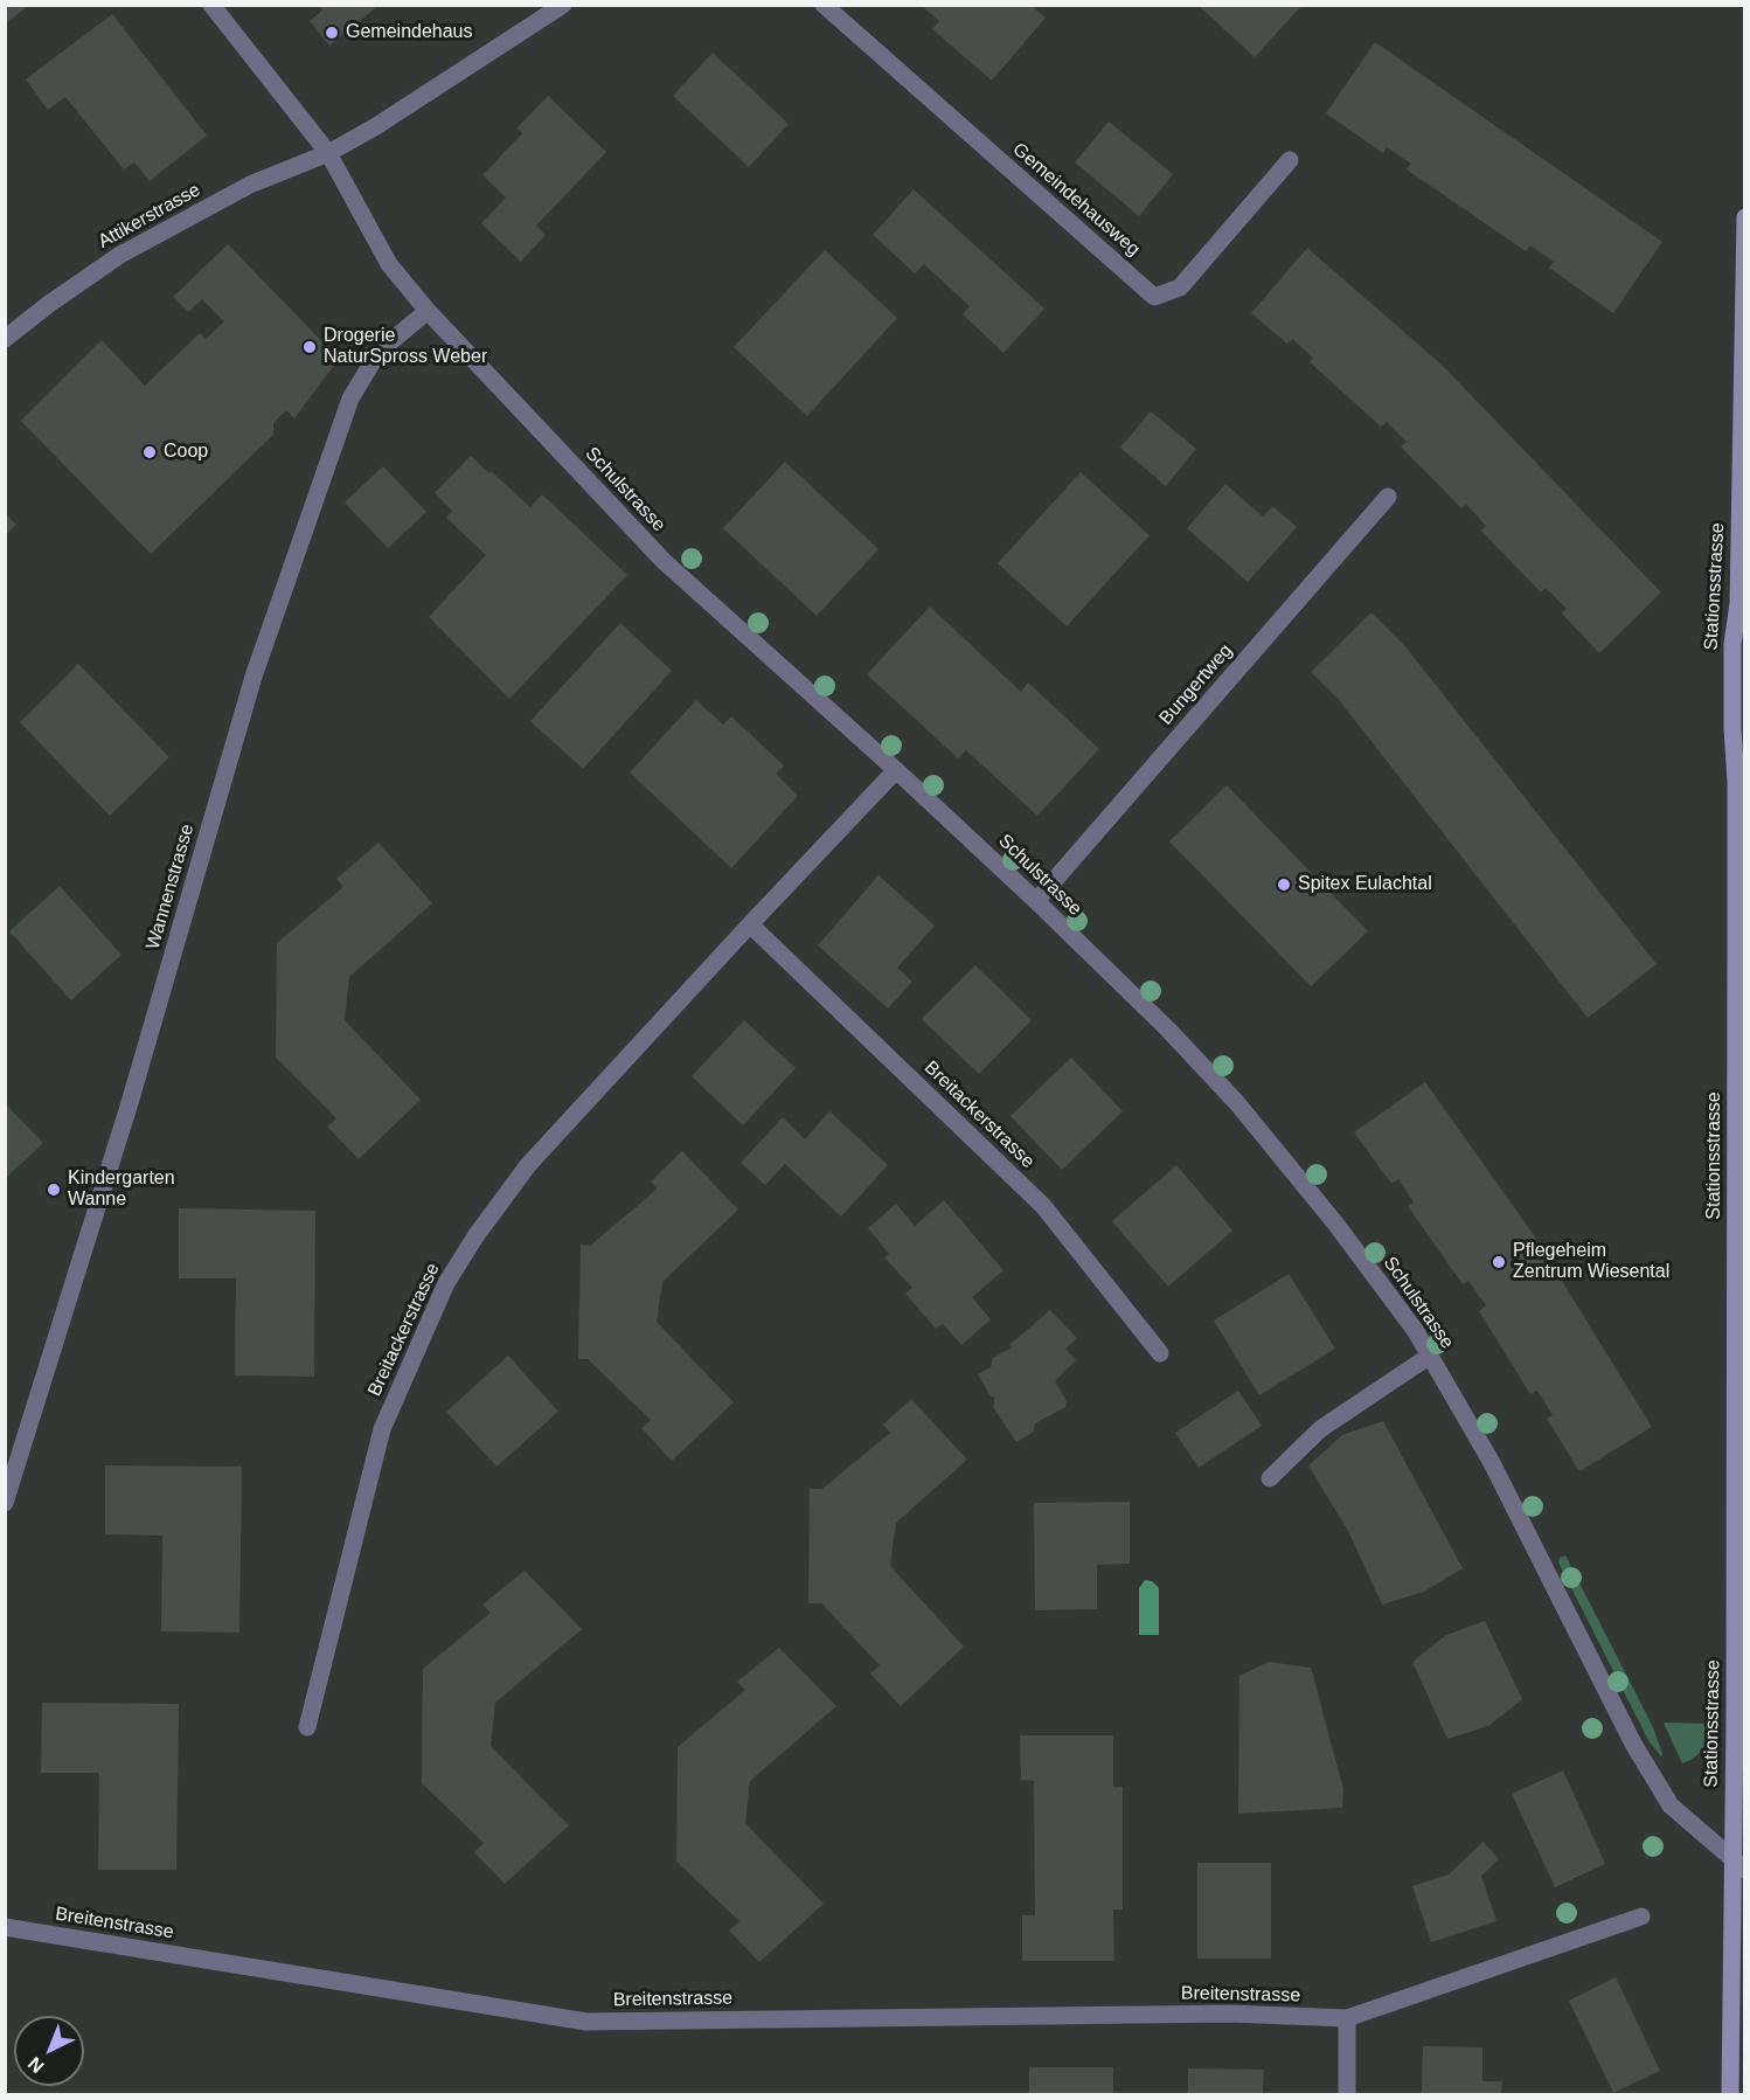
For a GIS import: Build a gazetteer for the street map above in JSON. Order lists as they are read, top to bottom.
{
  "streets": {
    "main road": ["Stationsstrasse"],
    "street": [
      "Gemeindehausweg",
      "Attikerstrasse",
      "Schulstrasse",
      "Bungertweg",
      "Wannenstrasse",
      "Breitackerstrasse",
      "Breitenstrasse"
    ]
  },
  "crossings": [
    ["Attikerstrasse", "Schulstrasse"],
    ["Schulstrasse", "Stationsstrasse"],
    ["Schulstrasse", "Bungertweg"],
    ["Schulstrasse", "Wannenstrasse"],
    ["Schulstrasse", "Breitackerstrasse"]
  ],
  "places": [
    "Gemeindehaus",
    "Drogerie NaturSpross Weber",
    "Coop",
    "Spitex Eulachtal",
    "Kindergarten Wanne",
    "Pflegeheim Zentrum Wiesental"
  ],
  "north": "bottom left"
}
